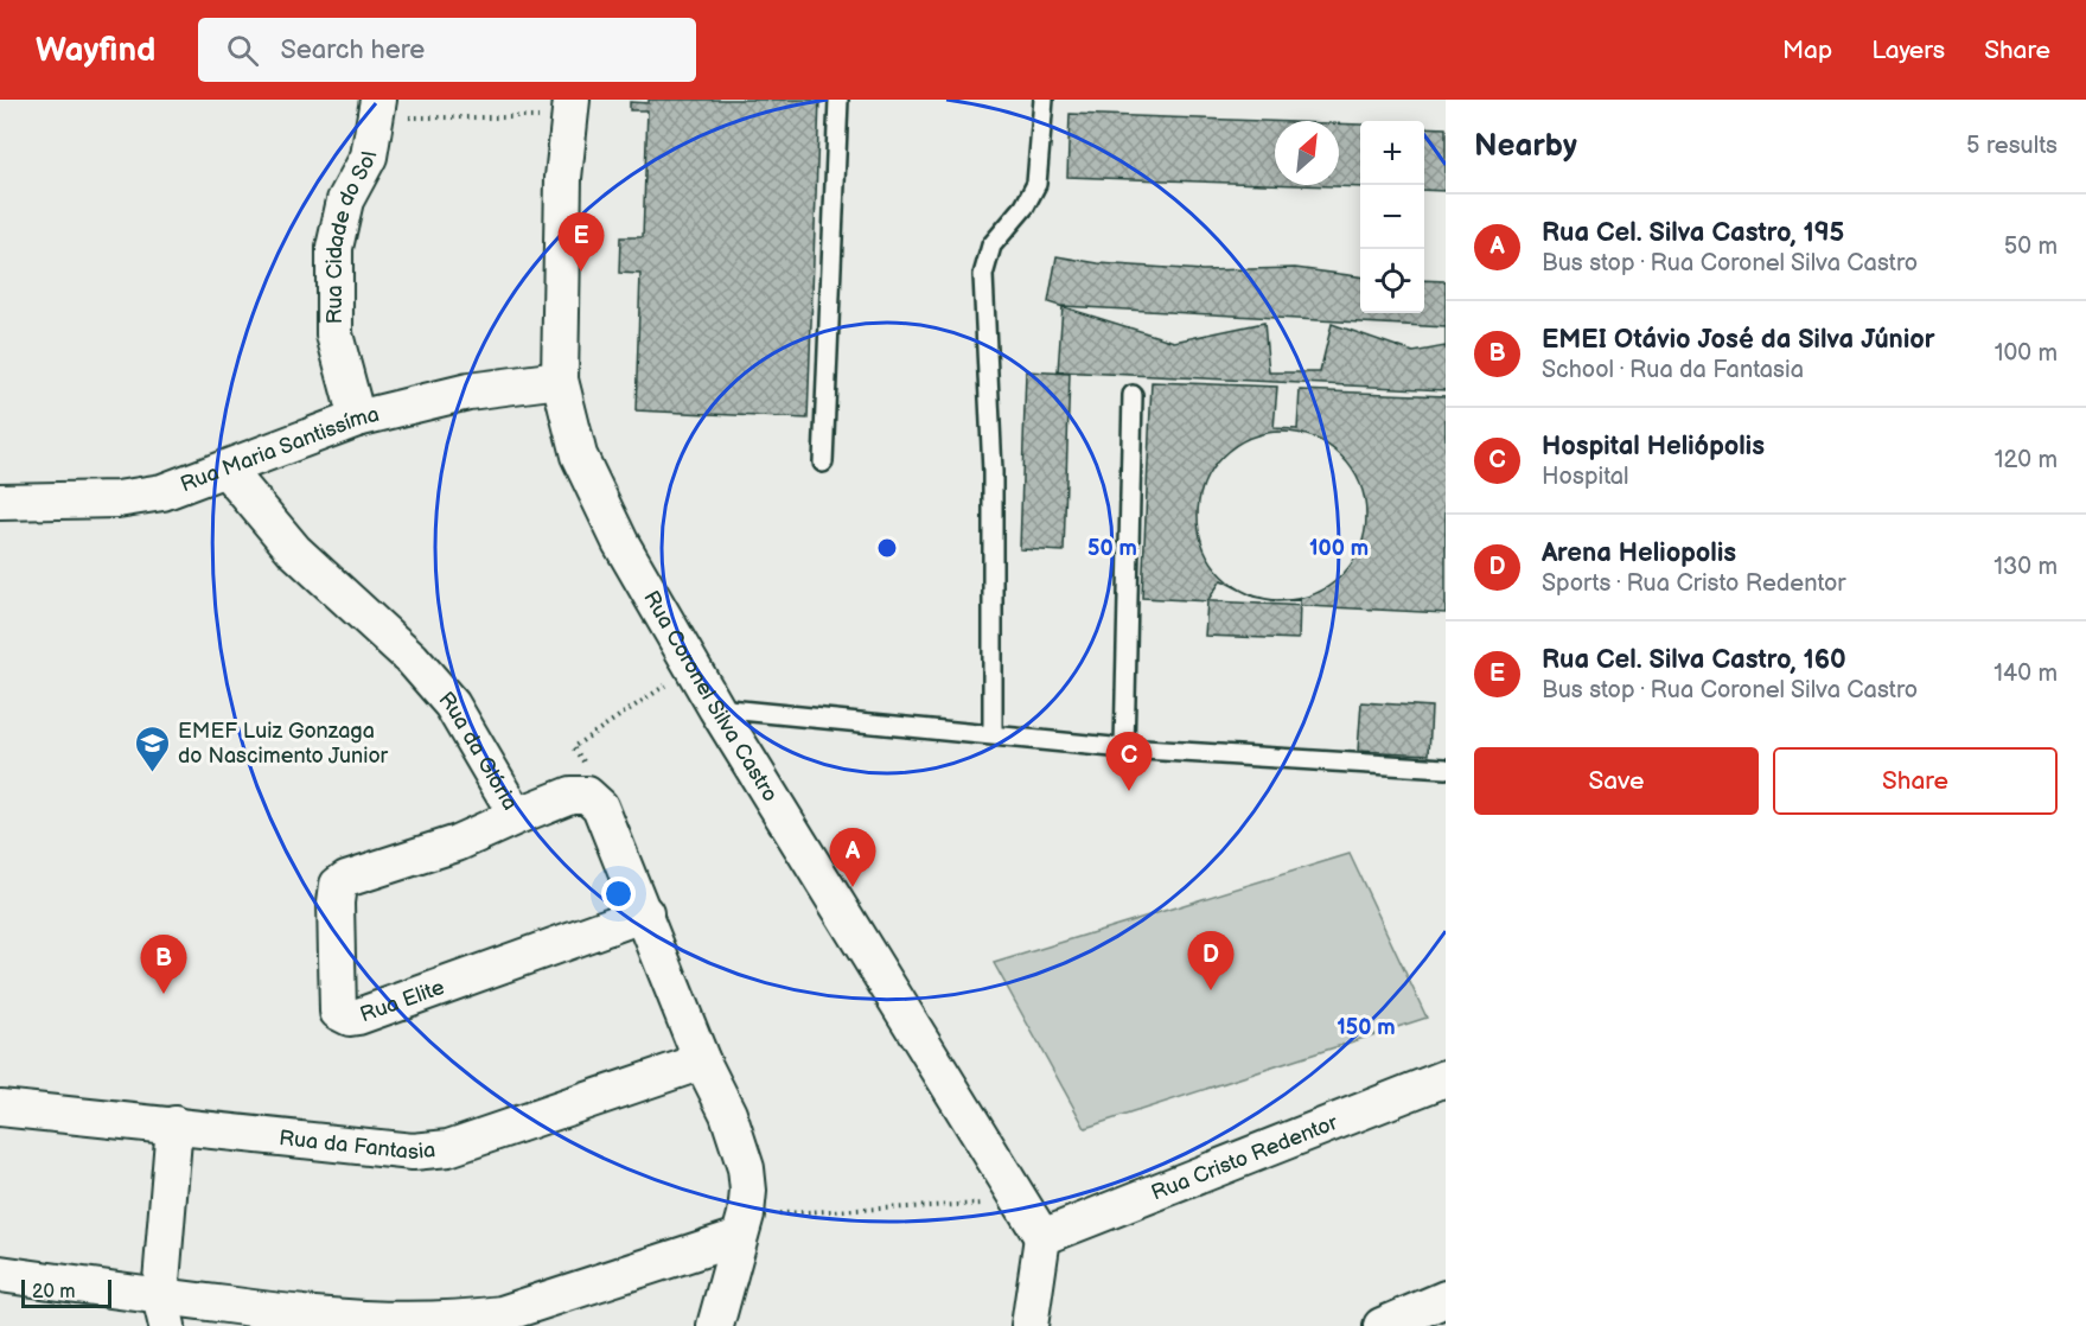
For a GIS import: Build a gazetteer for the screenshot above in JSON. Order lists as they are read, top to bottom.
{
  "streets": {
    "street": [
      "Rua Cidade do Sol",
      "Rua Maria Santissíma",
      "Rua Coronel Silva Castro",
      "Rua da Glória",
      "Rua Elite",
      "Rua da Fantasia"
    ]
  },
  "crossings": [
    ["Rua Cidade do Sol", "Rua Maria Santissíma"],
    ["Rua Maria Santissíma", "Rua Coronel Silva Castro"],
    ["Rua Maria Santissíma", "Rua da Glória"],
    ["Rua da Glória", "Rua Elite"]
  ],
  "places": {
    "school or university": ["EMEF Luiz Gonzaga do Nascimento Junior"]
  },
  "scale_bar": "20 m",
  "north": "top right",
  "page": {
    "header": "Wayfind",
    "search": "Search here",
    "nav": ["Map", "Layers", "Share"],
    "heading": ["Nearby", "5 results"],
    "map_buttons": ["+", "−"],
    "list": [
      {
        "mark": "A",
        "name": "Rua Cel. Silva Castro, 195",
        "note": "Bus stop · Rua Coronel Silva Castro",
        "value": "50 m"
      },
      {
        "mark": "B",
        "name": "EMEI Otávio José da Silva Júnior",
        "note": "School · Rua da Fantasia",
        "value": "100 m"
      },
      {
        "mark": "C",
        "name": "Hospital Heliópolis",
        "note": "Hospital",
        "value": "120 m"
      },
      {
        "mark": "D",
        "name": "Arena Heliopolis",
        "note": "Sports · Rua Cristo Redentor",
        "value": "130 m"
      },
      {
        "mark": "E",
        "name": "Rua Cel. Silva Castro, 160",
        "note": "Bus stop · Rua Coronel Silva Castro",
        "value": "140 m"
      }
    ],
    "pins": [
      "E",
      "C",
      "A",
      "D",
      "B"
    ],
    "buttons": ["Save", "Share"],
    "scale": "20 m"
  },
  "rings": ["50 m", "100 m", "150 m"]
}
